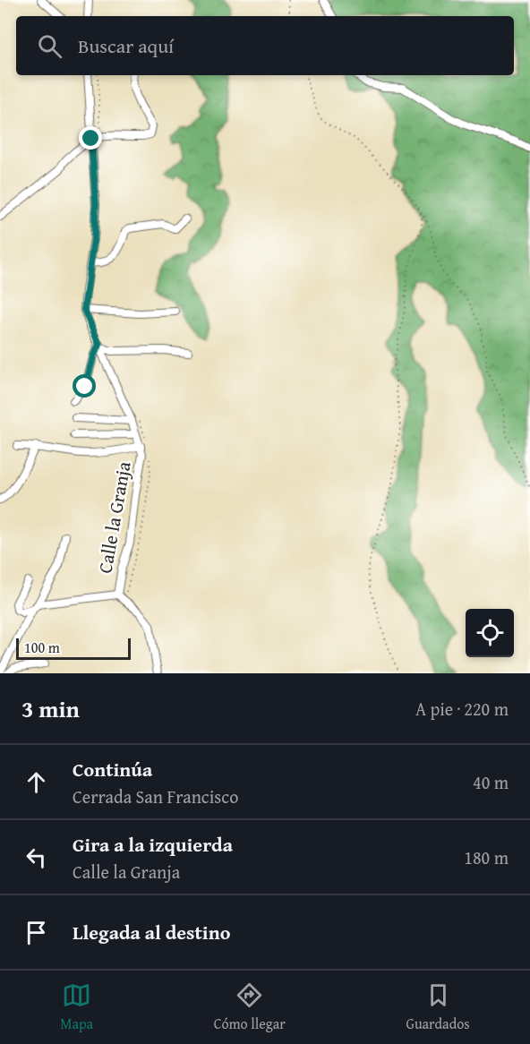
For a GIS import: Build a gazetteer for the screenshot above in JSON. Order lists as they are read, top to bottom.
{
  "streets": {
    "street": ["Calle la Granja"]
  },
  "scale_bar": "100 m",
  "page": {
    "search": "Buscar aquí",
    "scale": "100 m",
    "heading": ["3 min", "A pie · 220 m"],
    "list": [
      ["Continúa", "Cerrada San Francisco", "40 m"],
      ["Gira a la izquierda", "Calle la Granja", "180 m"],
      "Llegada al destino"
    ],
    "nav": ["Mapa", "Cómo llegar", "Guardados"]
  }
}
